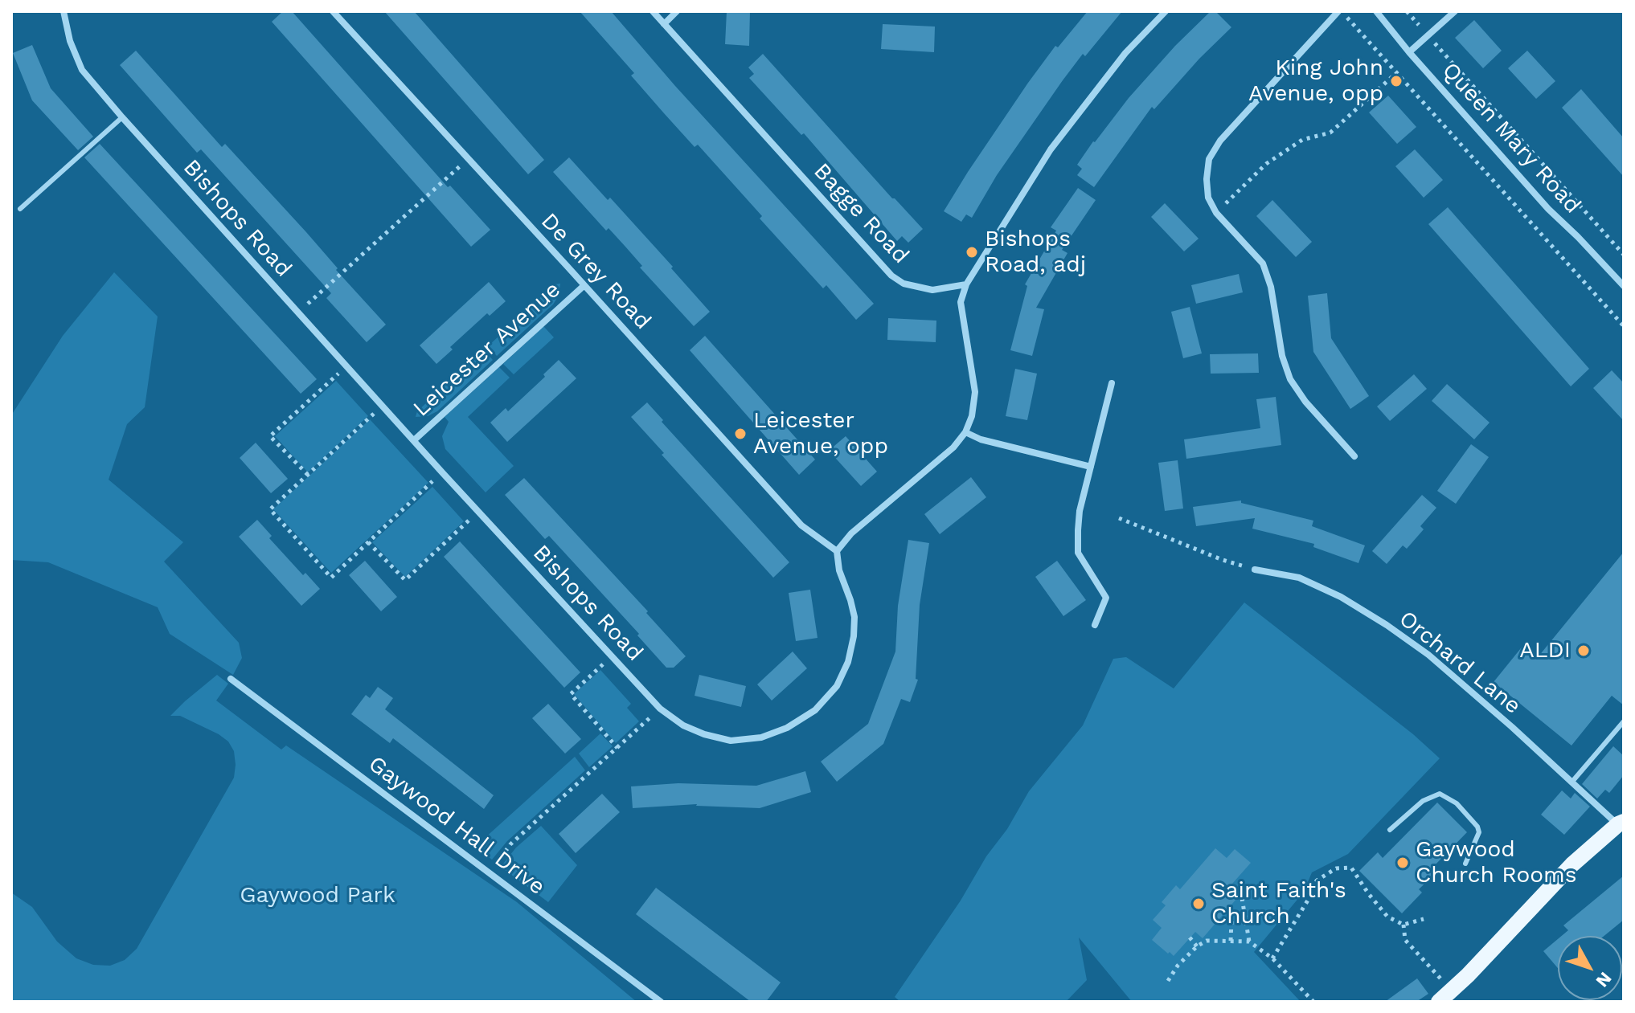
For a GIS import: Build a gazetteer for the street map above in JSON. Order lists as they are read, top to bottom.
{
  "streets": {
    "street": [
      "Queen Mary Road",
      "Bagge Road",
      "Bishops Road",
      "De Grey Road",
      "Leicester Avenue",
      "Orchard Lane",
      "Gaywood Hall Drive"
    ]
  },
  "crossings": [
    ["Bishops Road", "De Grey Road"],
    ["Bishops Road", "Leicester Avenue"],
    ["De Grey Road", "Leicester Avenue"]
  ],
  "parks": ["Gaywood Park"],
  "places": [
    "King John Avenue, opp",
    "Bishops Road, adj",
    "Leicester Avenue, opp",
    "ALDI",
    "Gaywood Church Rooms",
    "Saint Faith's Church"
  ],
  "north": "bottom right"
}
